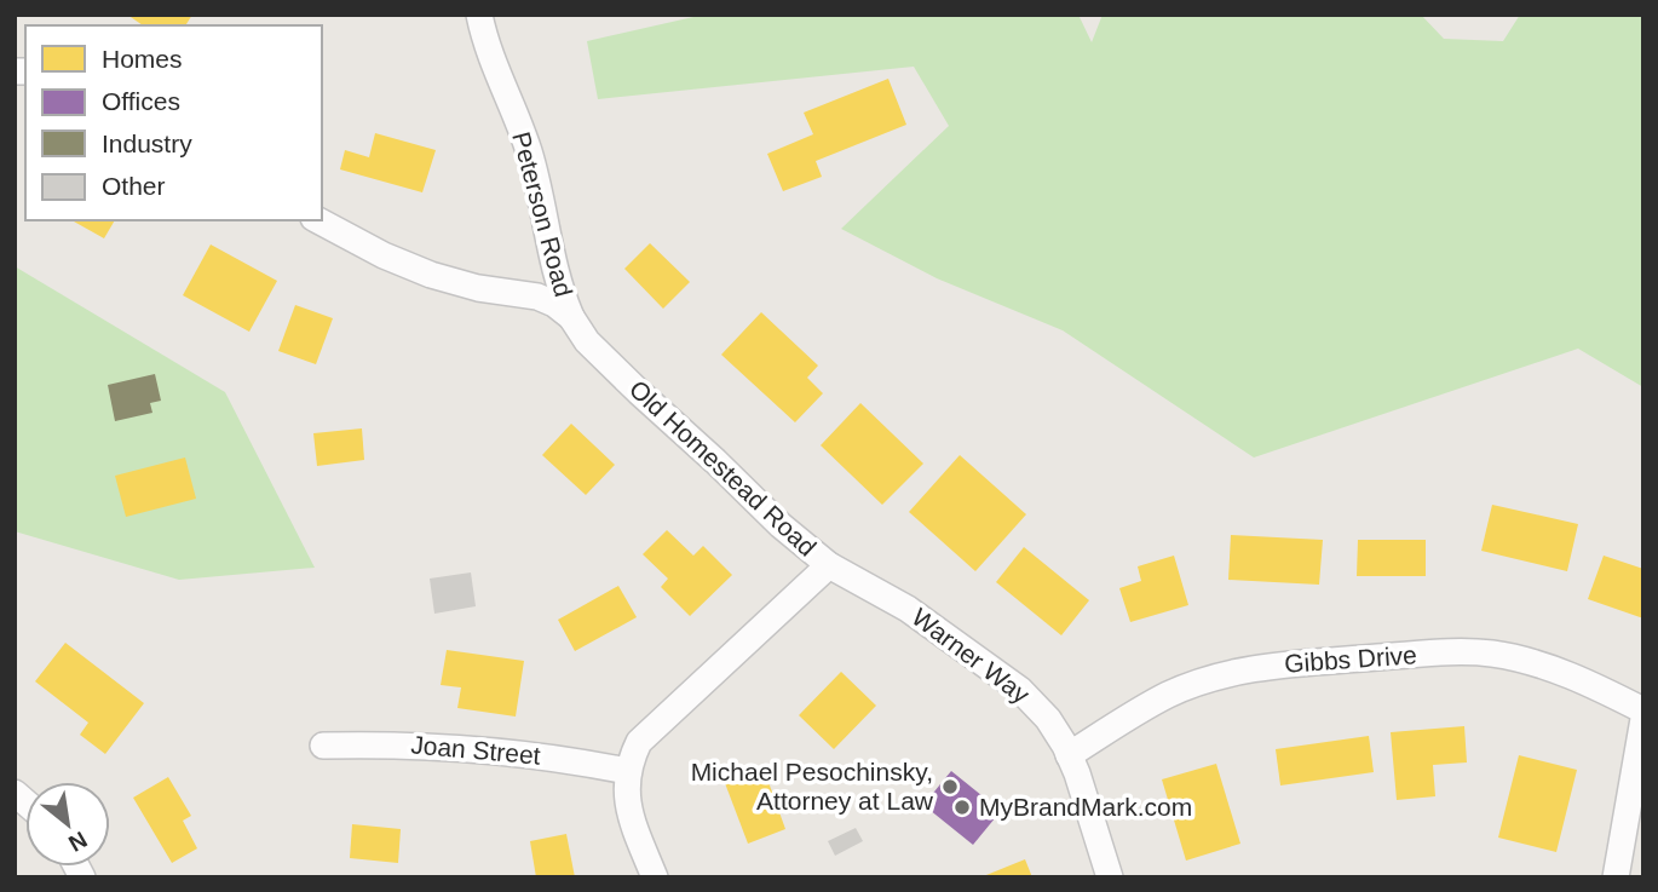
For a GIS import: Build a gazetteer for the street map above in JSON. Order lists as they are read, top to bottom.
{
  "streets": {
    "street": [
      "Peterson Road",
      "Old Homestead Road",
      "Warner Way",
      "Gibbs Drive",
      "Joan Street"
    ]
  },
  "crossings": [
    ["Peterson Road", "Old Homestead Road"],
    ["Old Homestead Road", "Warner Way"],
    ["Old Homestead Road", "Joan Street"],
    ["Warner Way", "Gibbs Drive"]
  ],
  "places": ["Michael Pesochinsky, Attorney at Law", "MyBrandMark.com"],
  "legend": [
    "Homes",
    "Offices",
    "Industry",
    "Other"
  ],
  "north": "bottom right"
}
